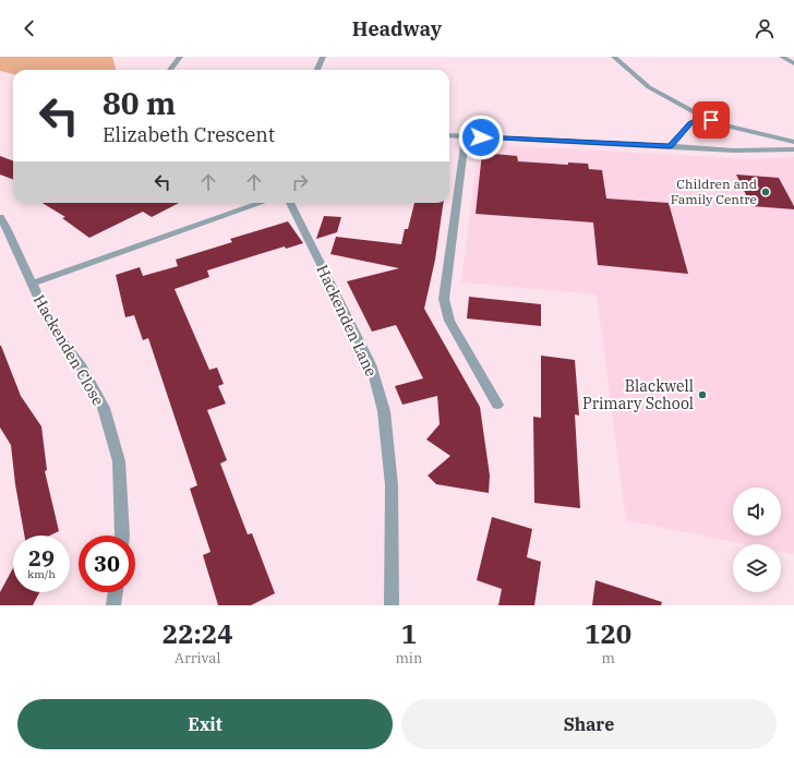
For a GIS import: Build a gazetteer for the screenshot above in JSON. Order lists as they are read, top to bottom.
{
  "streets": {
    "street": ["Hackenden Lane", "Hackenden Close"]
  },
  "places": ["Children and Family Centre", "Blackwell Primary School"],
  "page": {
    "header": "Headway",
    "turn": ["80 m", "Elizabeth Crescent"],
    "speed": "29 km/h",
    "limit": "30",
    "eta": [
      "22:24",
      "Arrival",
      "1",
      "min",
      "120",
      "m"
    ],
    "buttons": ["Exit", "Share"]
  }
}
